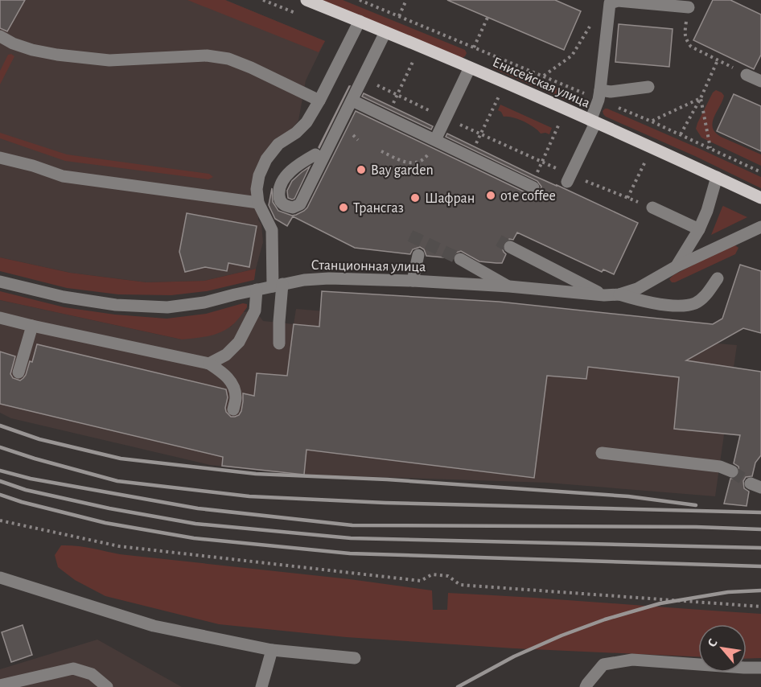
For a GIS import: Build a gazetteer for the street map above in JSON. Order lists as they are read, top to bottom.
{
  "streets": {
    "main road": ["Енисейская улица"],
    "street": ["Станционная улица"]
  },
  "crossings": [
    ["Енисейская улица", "Станционная улица"]
  ],
  "places": [
    "Bay garden",
    "o1e coffee",
    "Шафран",
    "Трансгаз"
  ],
  "north": "top left"
}
